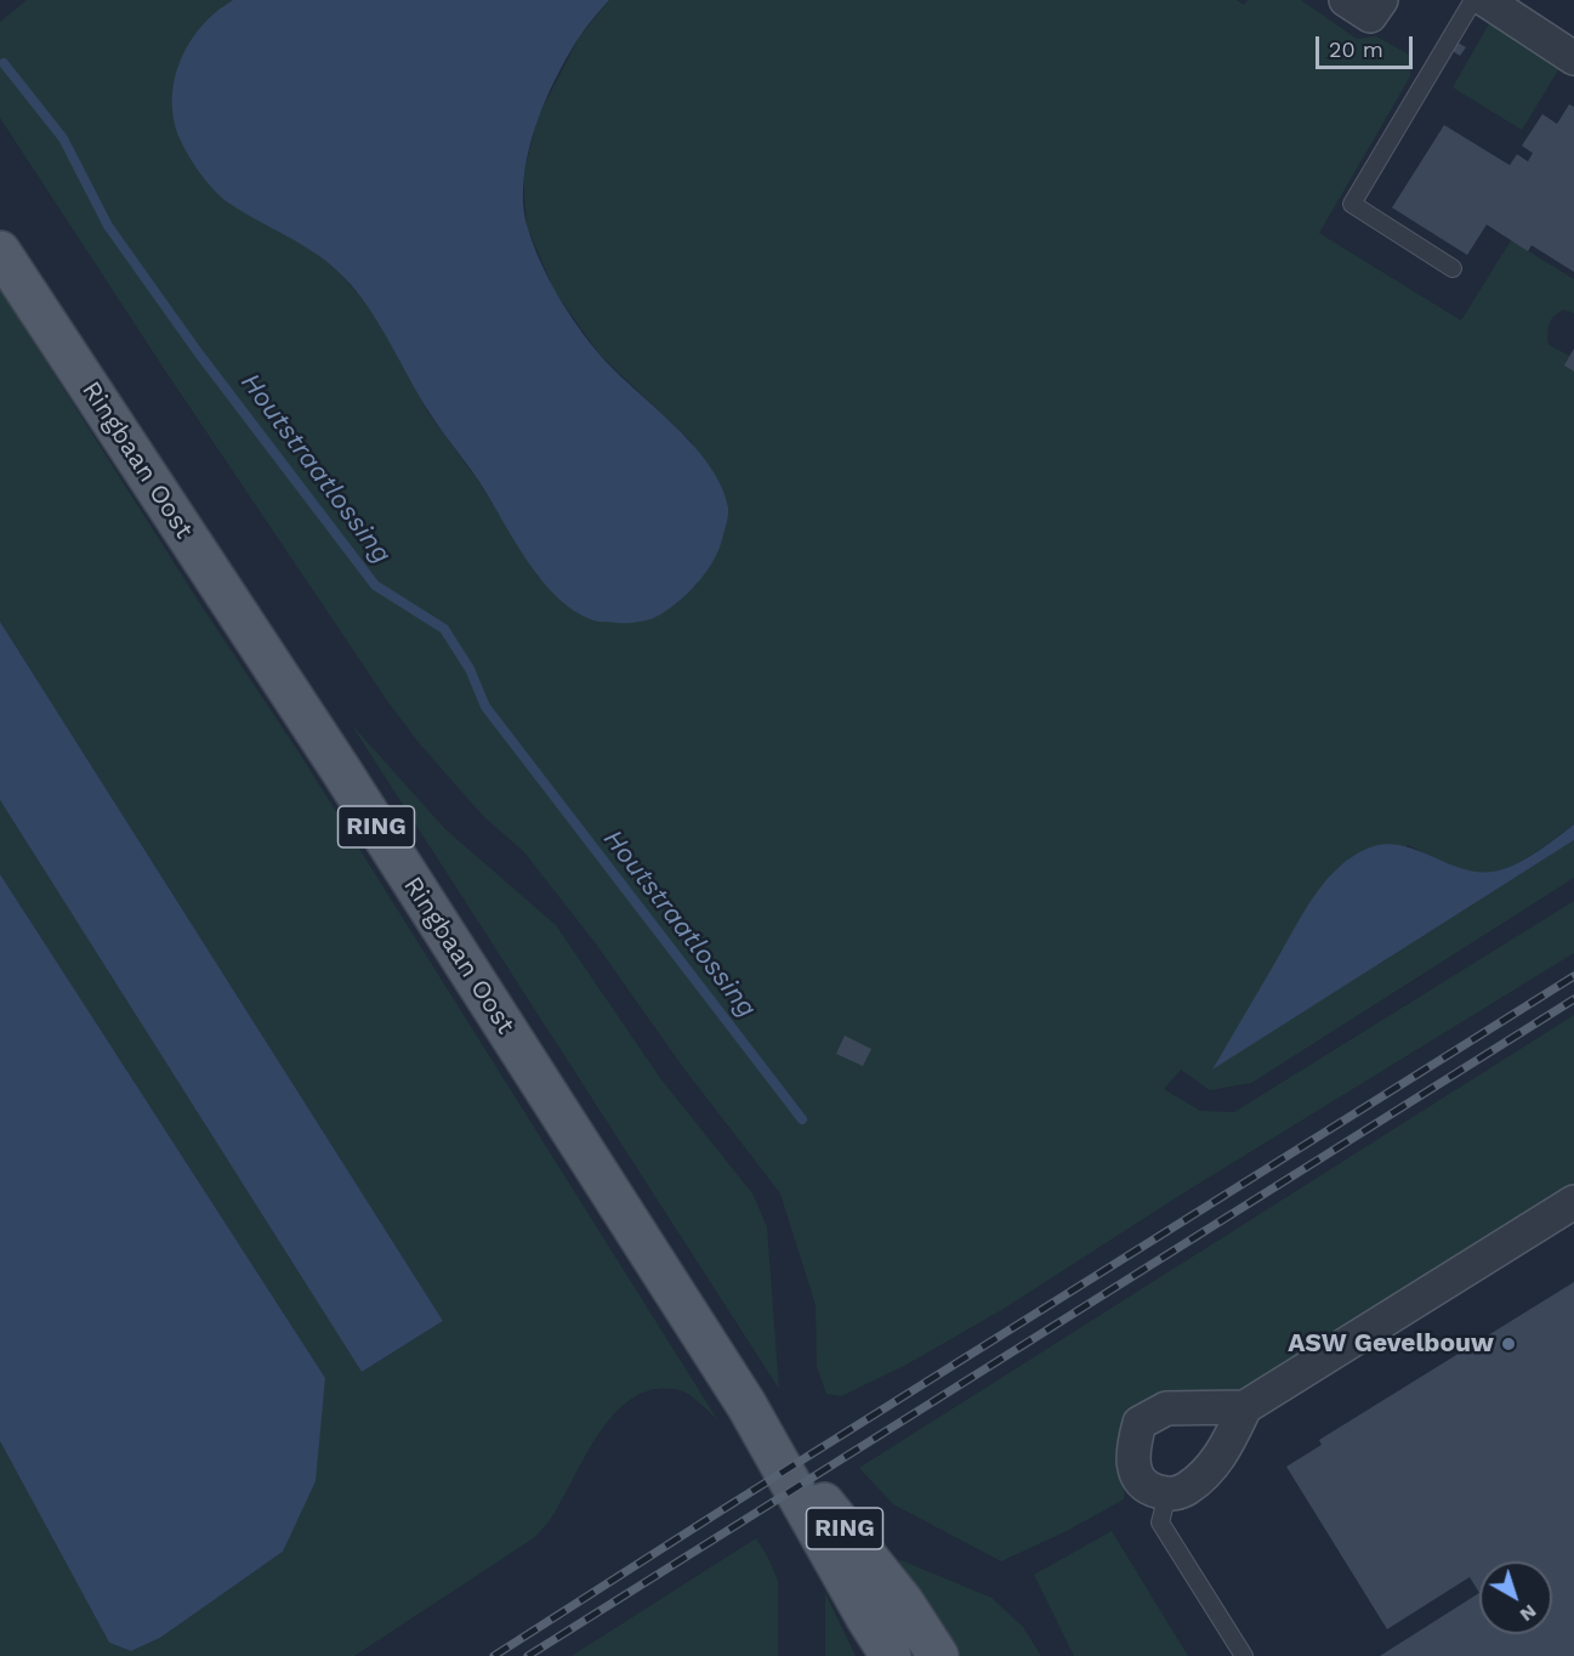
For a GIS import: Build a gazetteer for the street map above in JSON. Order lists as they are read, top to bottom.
{
  "streets": {
    "main road": ["Ringbaan Oost", "RING"]
  },
  "water": ["Houtstraatlossing"],
  "places": ["ASW Gevelbouw"],
  "scale_bar": "20 m",
  "north": "bottom right"
}
